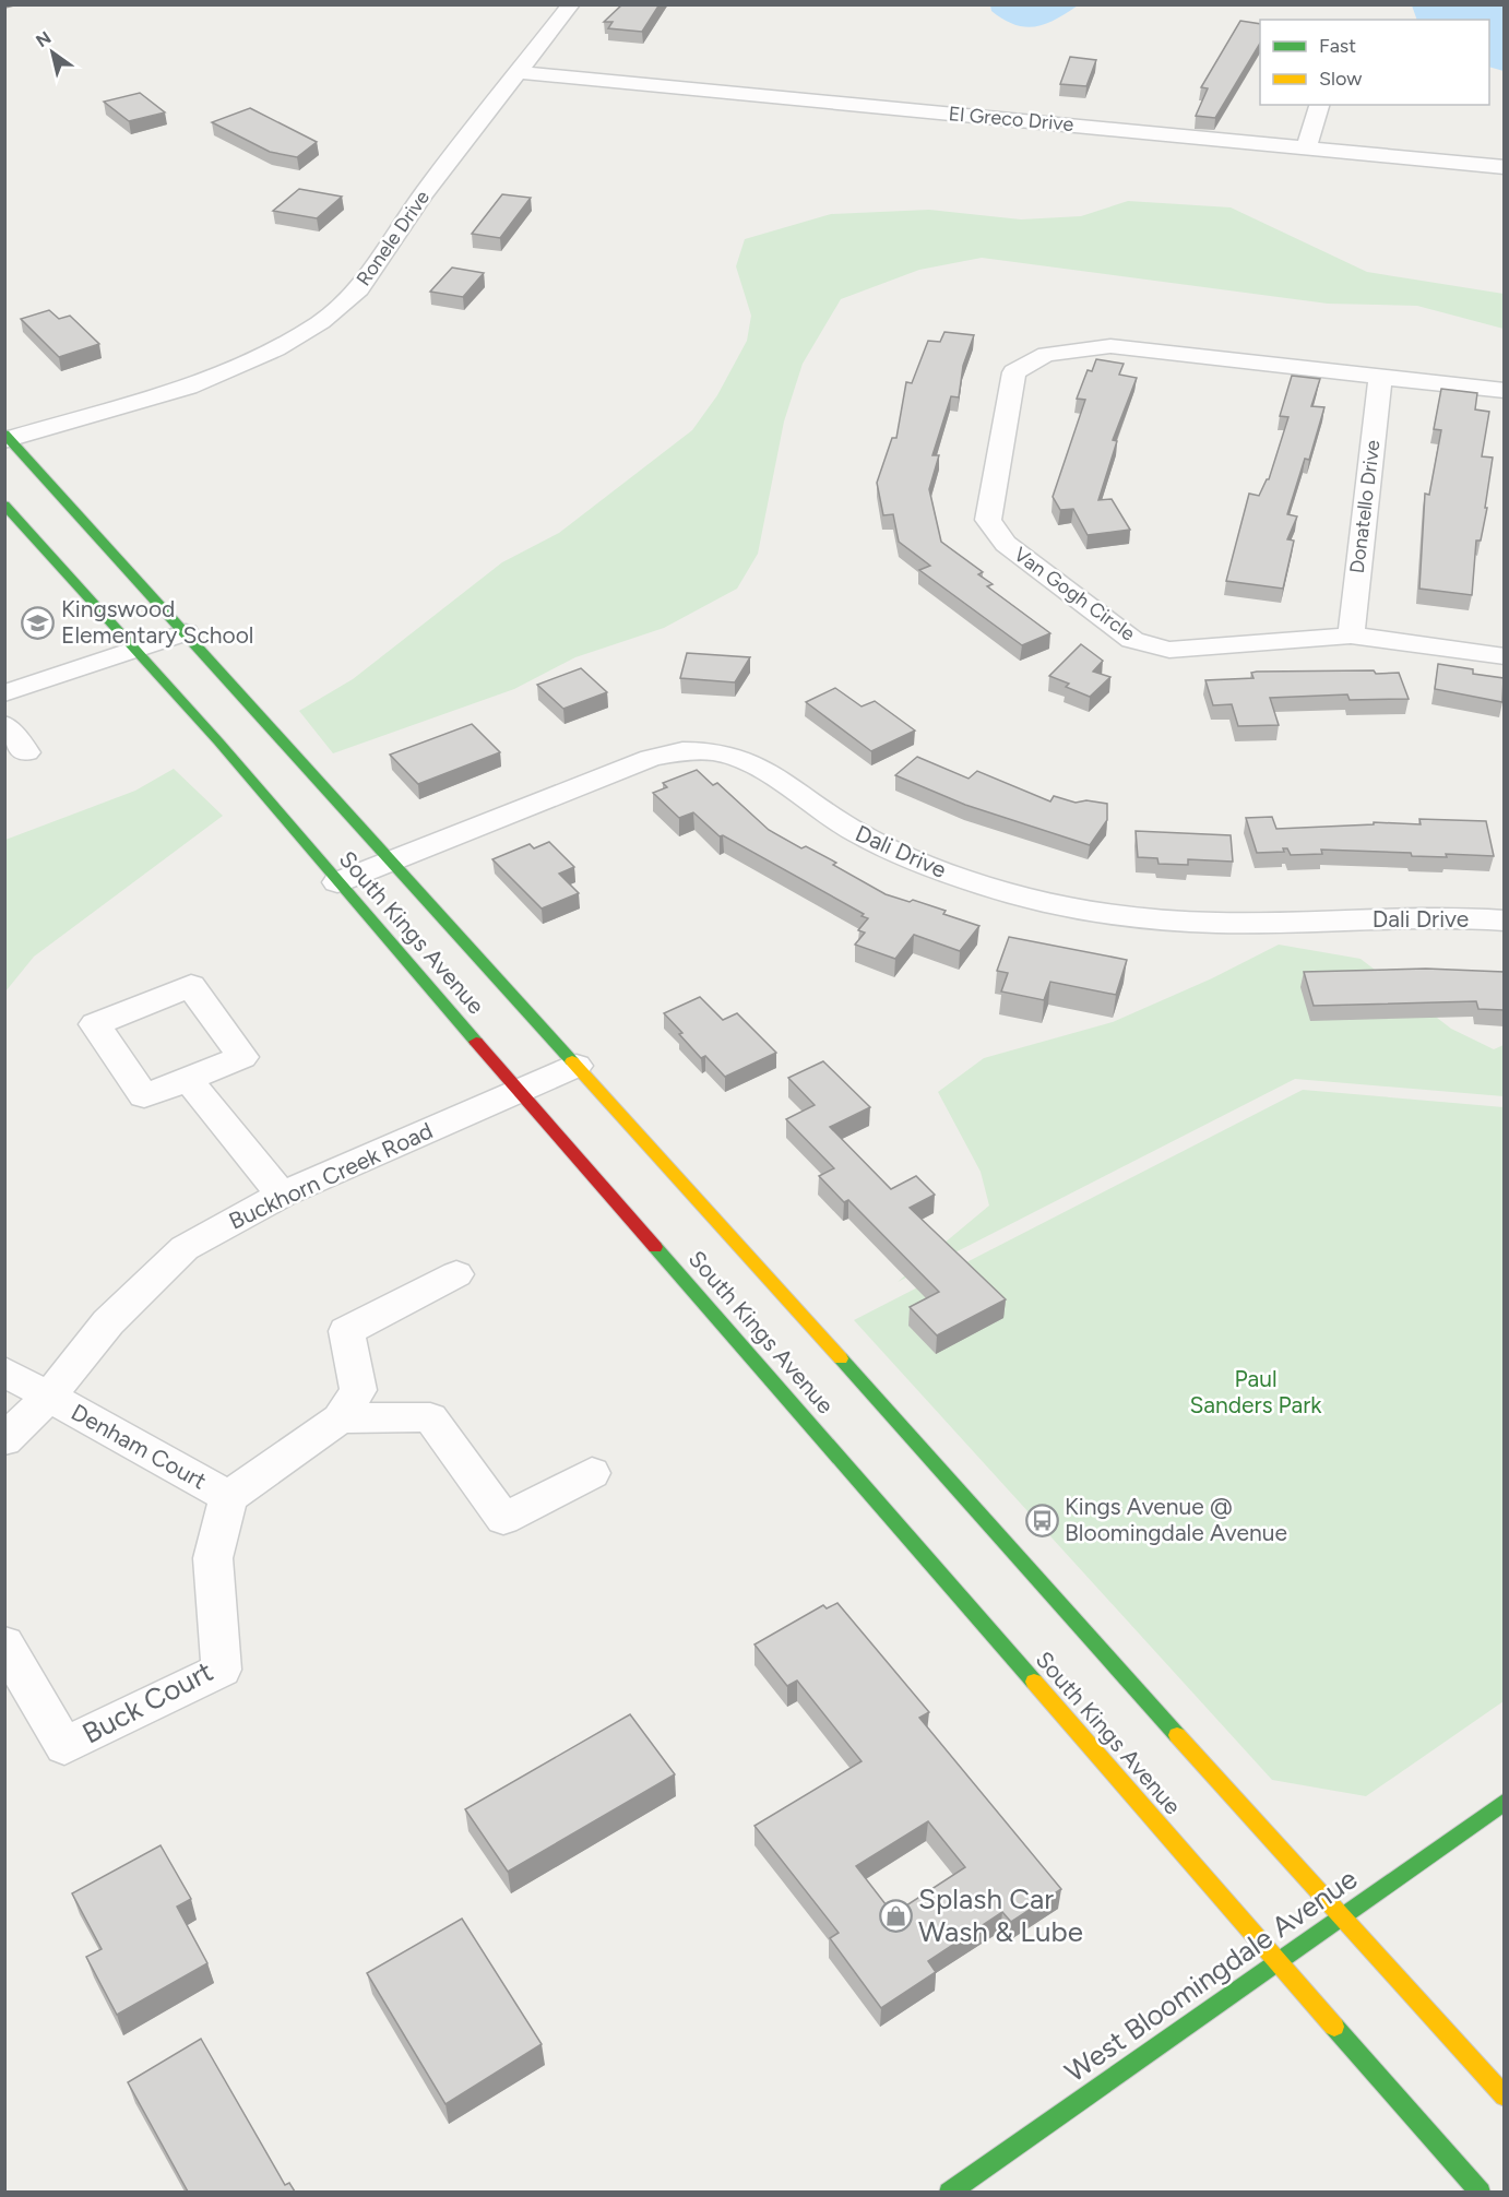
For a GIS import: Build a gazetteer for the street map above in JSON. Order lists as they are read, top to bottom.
{
  "streets": {
    "main road": ["South Kings Avenue", "West Bloomingdale Avenue"],
    "street": [
      "El Greco Drive",
      "Ronele Drive",
      "Donatello Drive",
      "Van Gogh Circle",
      "Dali Drive",
      "Buckhorn Creek Road",
      "Denham Court",
      "Buck Court"
    ]
  },
  "crossings": [
    ["El Greco Drive", "Ronele Drive"],
    ["Ronele Drive", "South Kings Avenue"],
    ["Donatello Drive", "Van Gogh Circle"],
    ["Dali Drive", "South Kings Avenue"],
    ["South Kings Avenue", "Buckhorn Creek Road"],
    ["South Kings Avenue", "West Bloomingdale Avenue"],
    ["Buckhorn Creek Road", "Denham Court"],
    ["Denham Court", "Buck Court"]
  ],
  "parks": ["Paul Sanders Park"],
  "places": {
    "school or university": ["Kingswood Elementary School"],
    "bus stop": ["Kings Avenue @ Bloomingdale Avenue"],
    "shop": ["Splash Car Wash & Lube"]
  },
  "legend": ["Fast", "Slow"],
  "north": "top left"
}
